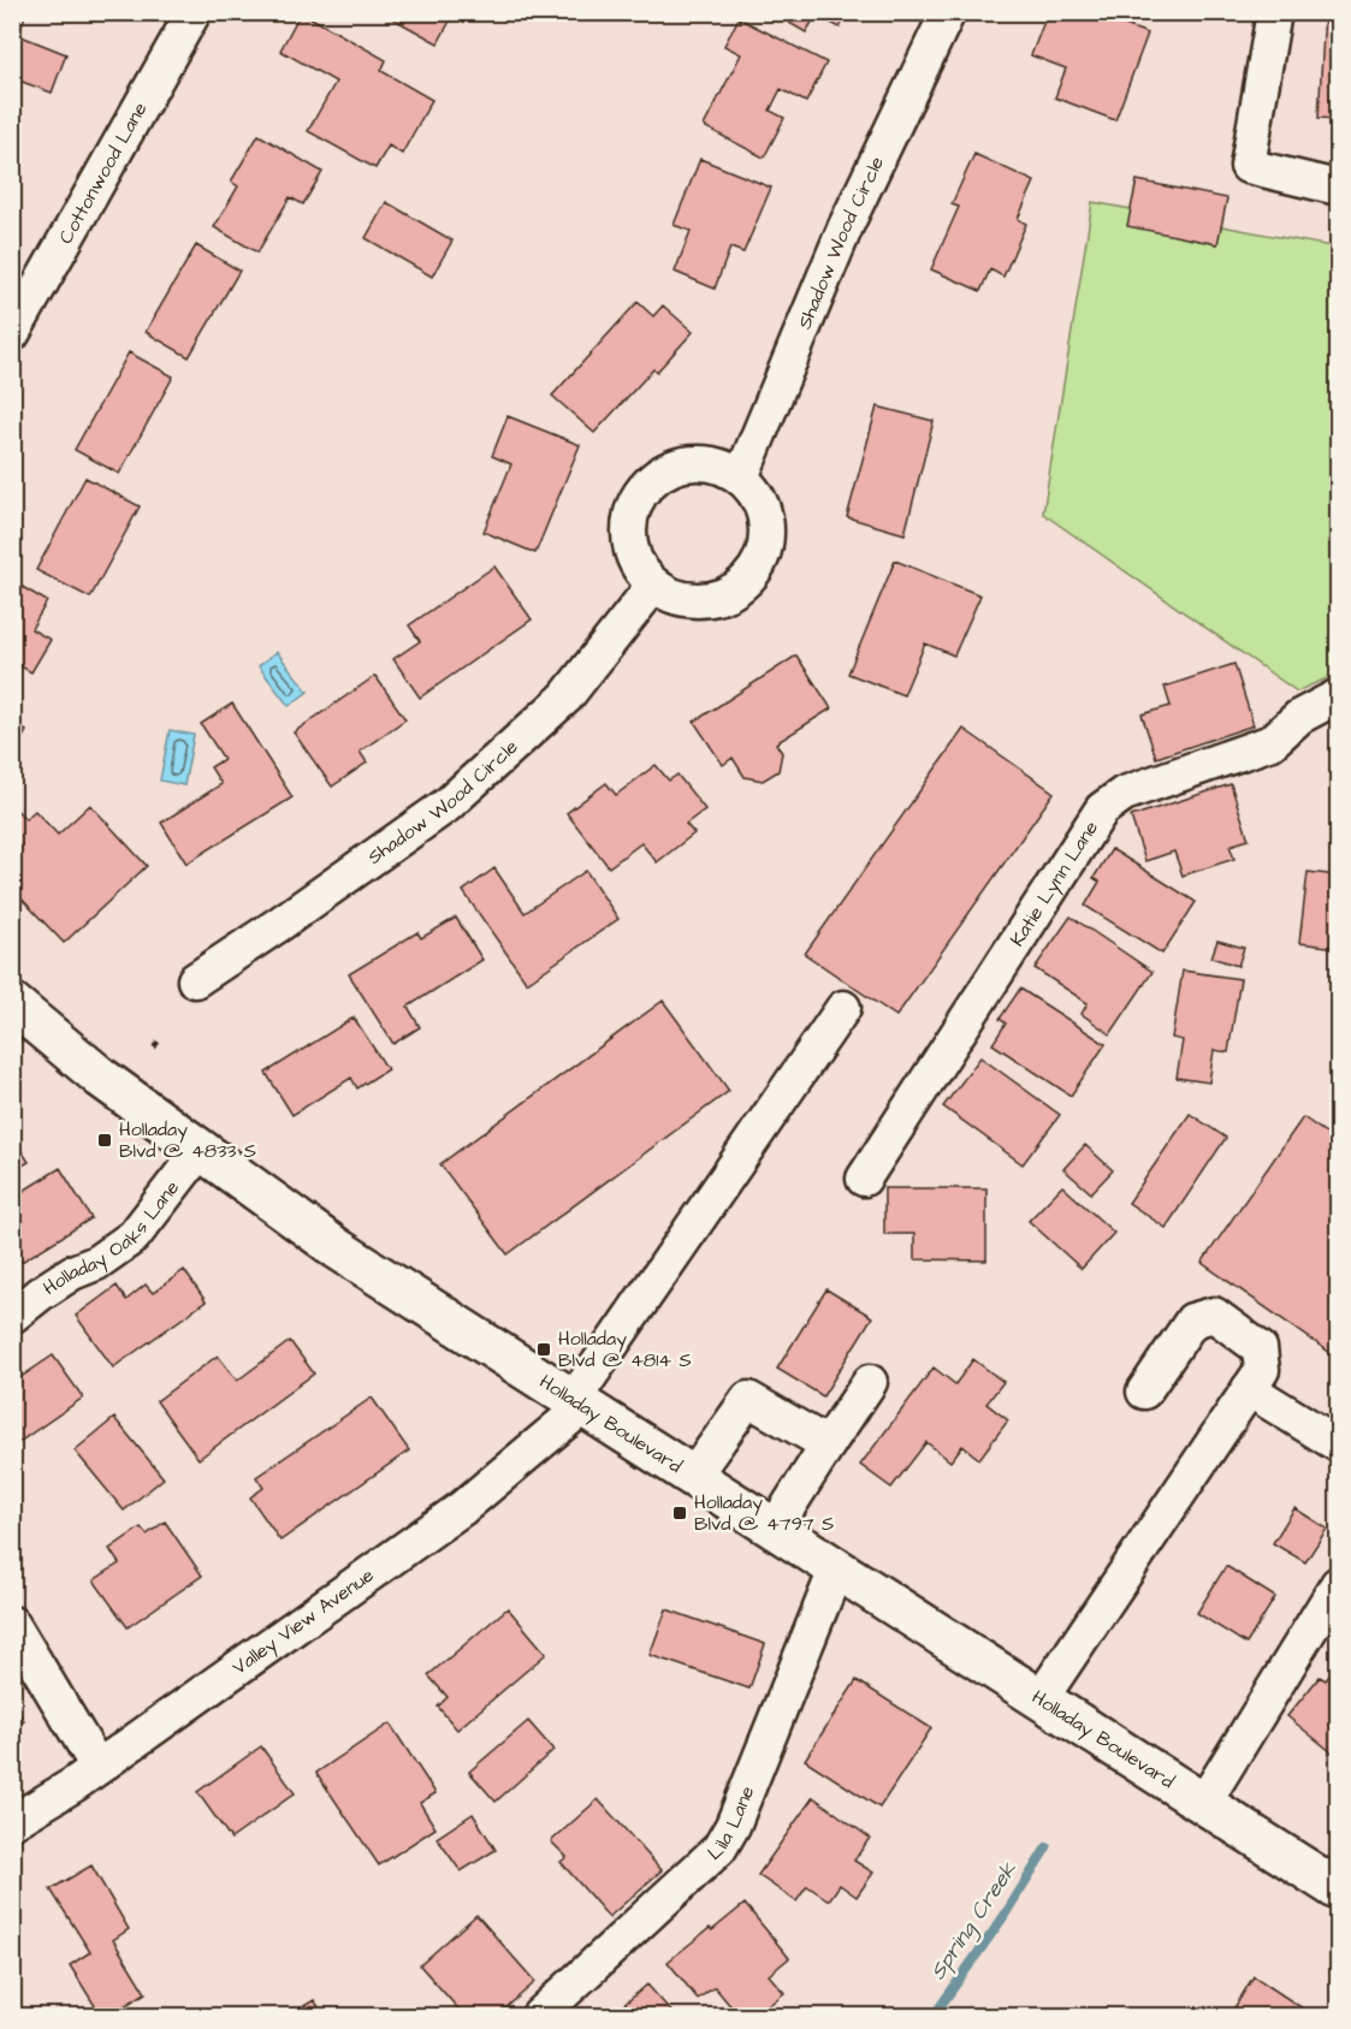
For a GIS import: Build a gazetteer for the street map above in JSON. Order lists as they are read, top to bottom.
{
  "streets": {
    "main road": ["Holladay Boulevard"],
    "street": [
      "Cottonwood Lane",
      "Shadow Wood Circle",
      "Katie Lynn Lane",
      "Holladay Oaks Lane",
      "Valley View Avenue",
      "Lila Lane"
    ]
  },
  "crossings": [
    ["Holladay Oaks Lane", "Holladay Boulevard"],
    ["Holladay Boulevard", "Valley View Avenue"],
    ["Holladay Boulevard", "Lila Lane"]
  ],
  "water": ["Spring Creek"],
  "places": {
    "transit": ["Holladay Blvd @ 4833 S", "Holladay Blvd @ 4814 S", "Holladay Blvd @ 4797 S"]
  }
}
